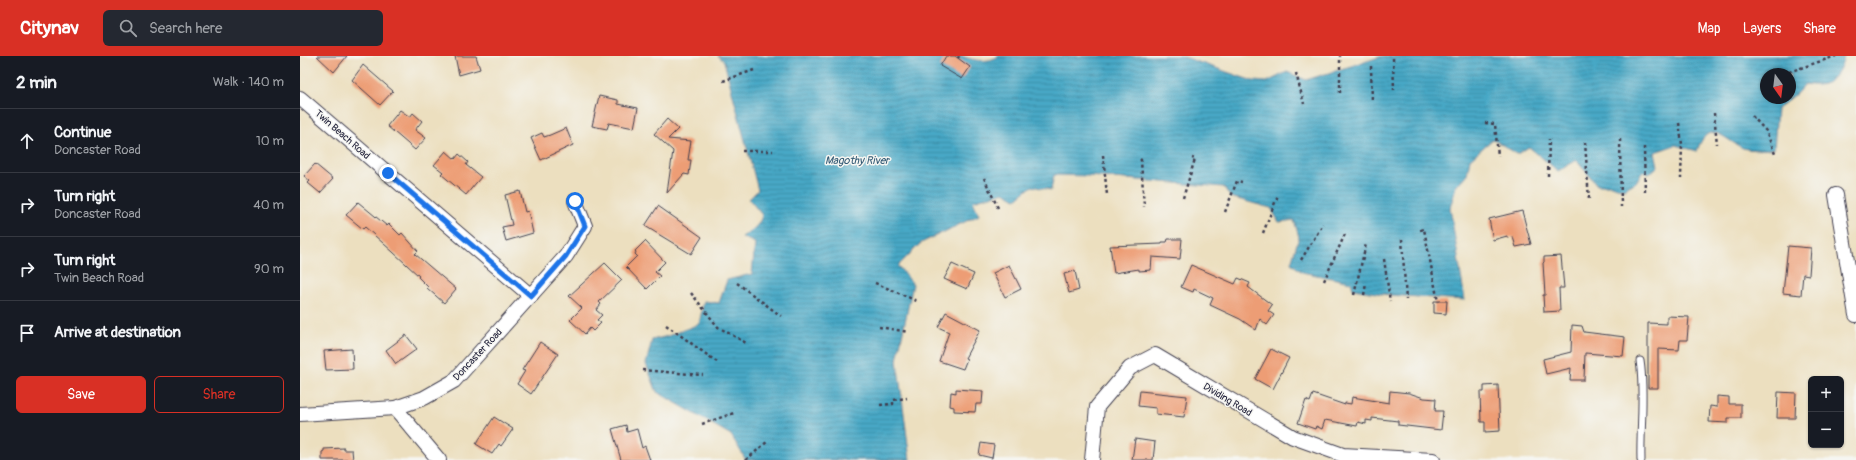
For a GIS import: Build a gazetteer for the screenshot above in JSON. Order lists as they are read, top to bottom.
{
  "streets": {
    "street": ["Twin Beach Road", "Doncaster Road", "Dividing Road"]
  },
  "crossings": [
    ["Twin Beach Road", "Doncaster Road"]
  ],
  "water": ["Magothy River"],
  "north": "bottom",
  "page": {
    "header": "Citynav",
    "search": "Search here",
    "nav": ["Map", "Layers", "Share"],
    "heading": ["2 min", "Walk · 140 m"],
    "list": [
      ["Continue", "Doncaster Road", "10 m"],
      ["Turn right", "Doncaster Road", "40 m"],
      ["Turn right", "Twin Beach Road", "90 m"],
      "Arrive at destination"
    ],
    "buttons": ["Save", "Share"],
    "map_buttons": ["+", "−"]
  }
}
